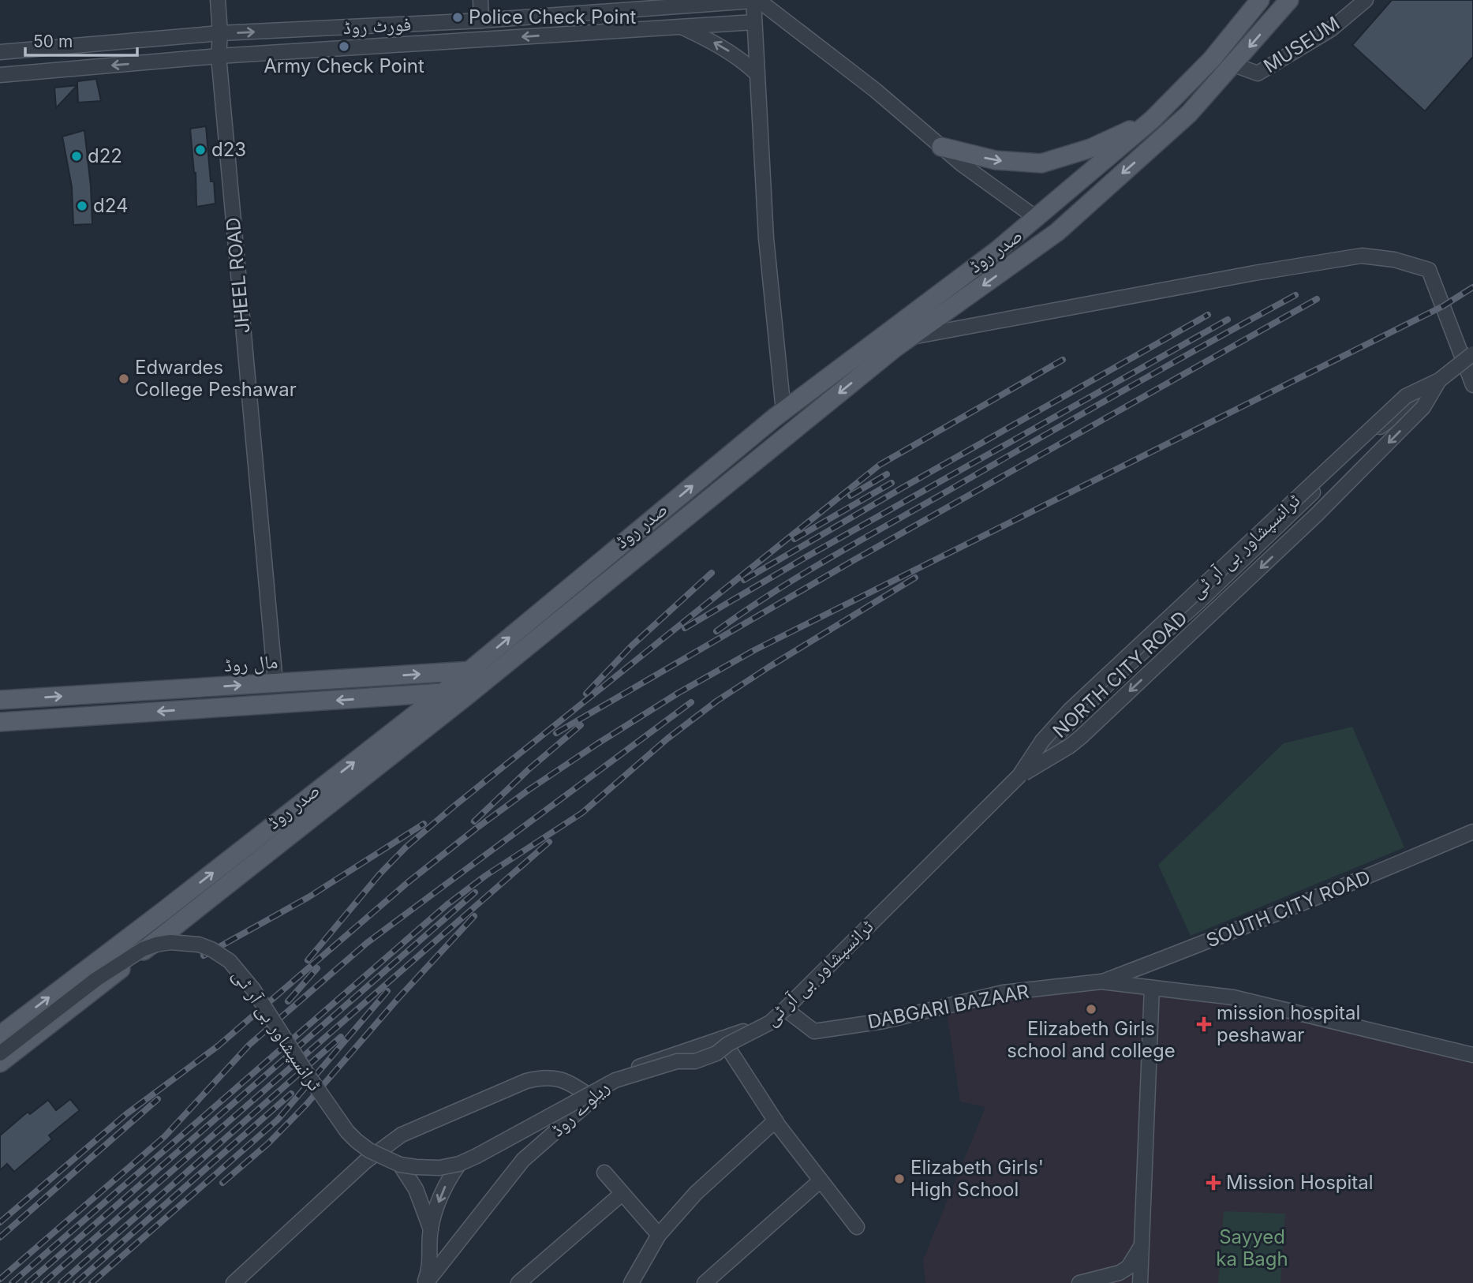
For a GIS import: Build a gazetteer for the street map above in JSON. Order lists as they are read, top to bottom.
{
  "streets": {
    "main road": ["صدر روڈ", "مال روڈ"],
    "street": [
      "فورٹ روڈ",
      "MUSEUM",
      "JHEEL ROAD",
      "ٹرانسپشاور بی آر ٹی",
      "NORTH CITY ROAD",
      "SOUTH CITY ROAD",
      "DABGARI BAZAAR",
      "ریلوے روڈ"
    ]
  },
  "crossings": [
    ["فورٹ روڈ", "JHEEL ROAD"],
    ["MUSEUM", "صدر روڈ"],
    ["صدر روڈ", "مال روڈ"],
    ["JHEEL ROAD", "مال روڈ"],
    ["ٹرانسپشاور بی آر ٹی", "NORTH CITY ROAD"],
    ["NORTH CITY ROAD", "DABGARI BAZAAR"],
    ["NORTH CITY ROAD", "ریلوے روڈ"],
    ["SOUTH CITY ROAD", "DABGARI BAZAAR"],
    ["DABGARI BAZAAR", "ریلوے روڈ"]
  ],
  "parks": ["Sayyed ka Bagh"],
  "places": {
    "other": [
      "Police Check Point",
      "Army Check Point",
      "d23",
      "d22",
      "d24",
      "Edwardes College Peshawar",
      "Elizabeth Girls school and college",
      "Elizabeth Girls' High School"
    ],
    "health": ["mission hospital peshawar", "Mission Hospital"]
  },
  "scale_bar": "50 m"
}
